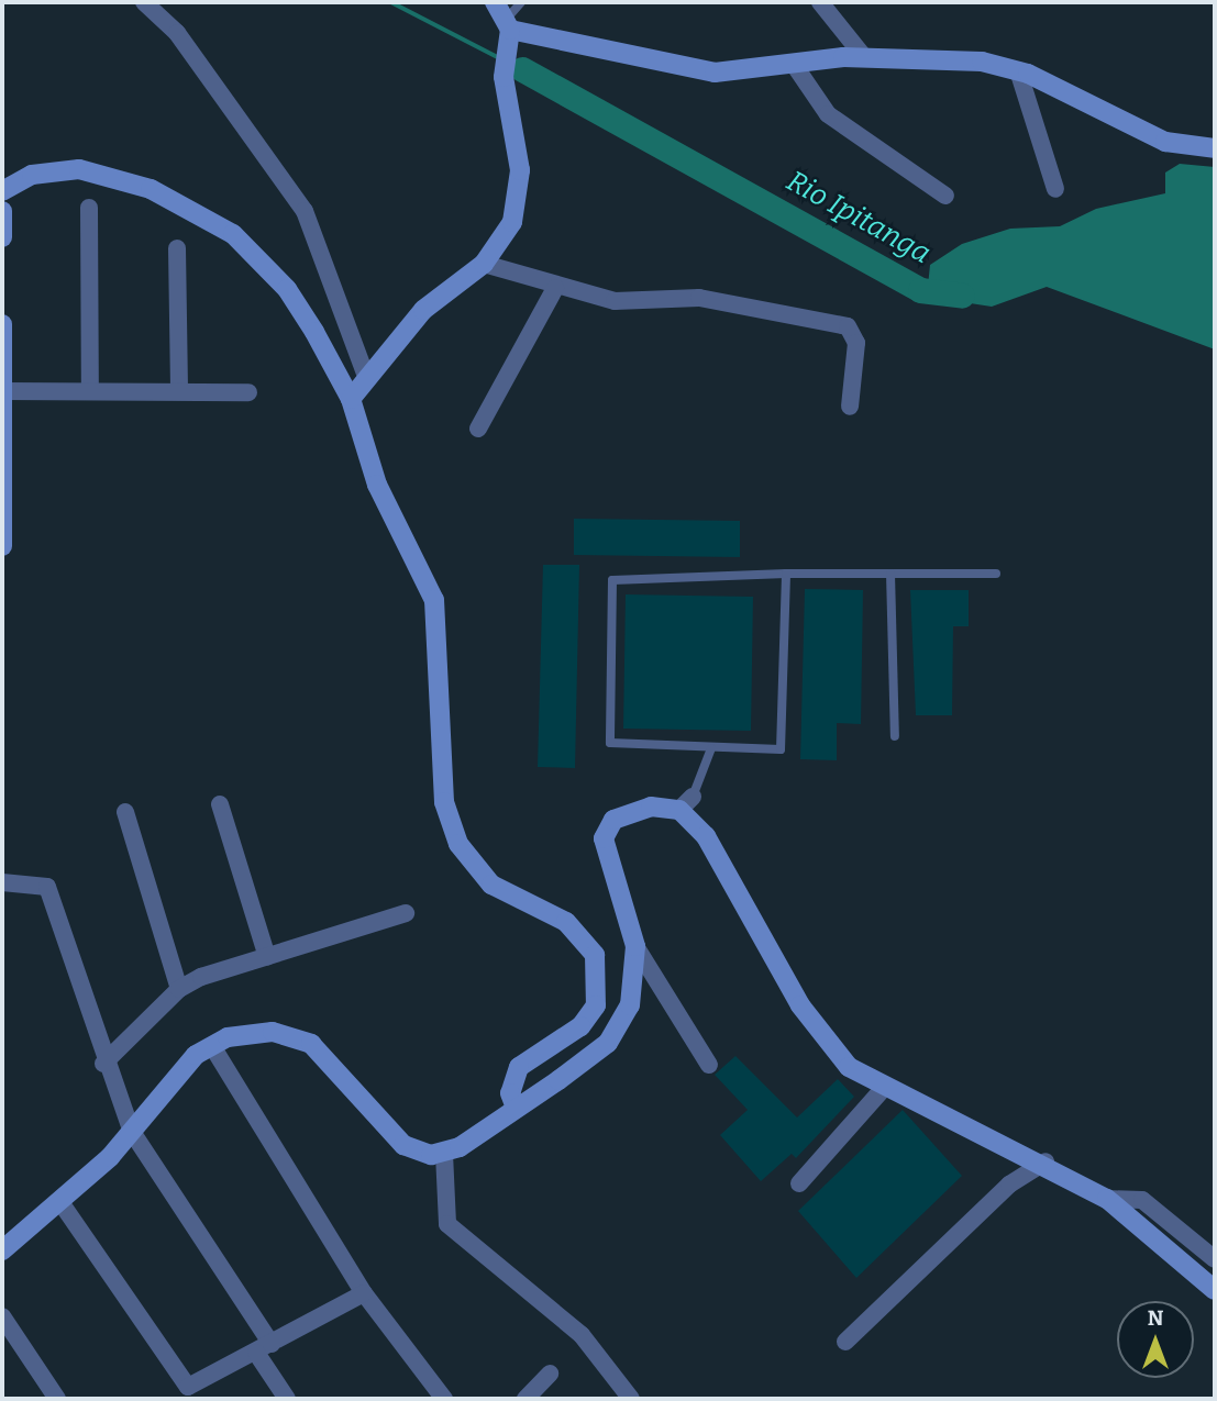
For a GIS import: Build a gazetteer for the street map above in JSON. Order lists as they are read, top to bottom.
{
  "water": ["Rio Ipitanga"],
  "north": "top"
}
